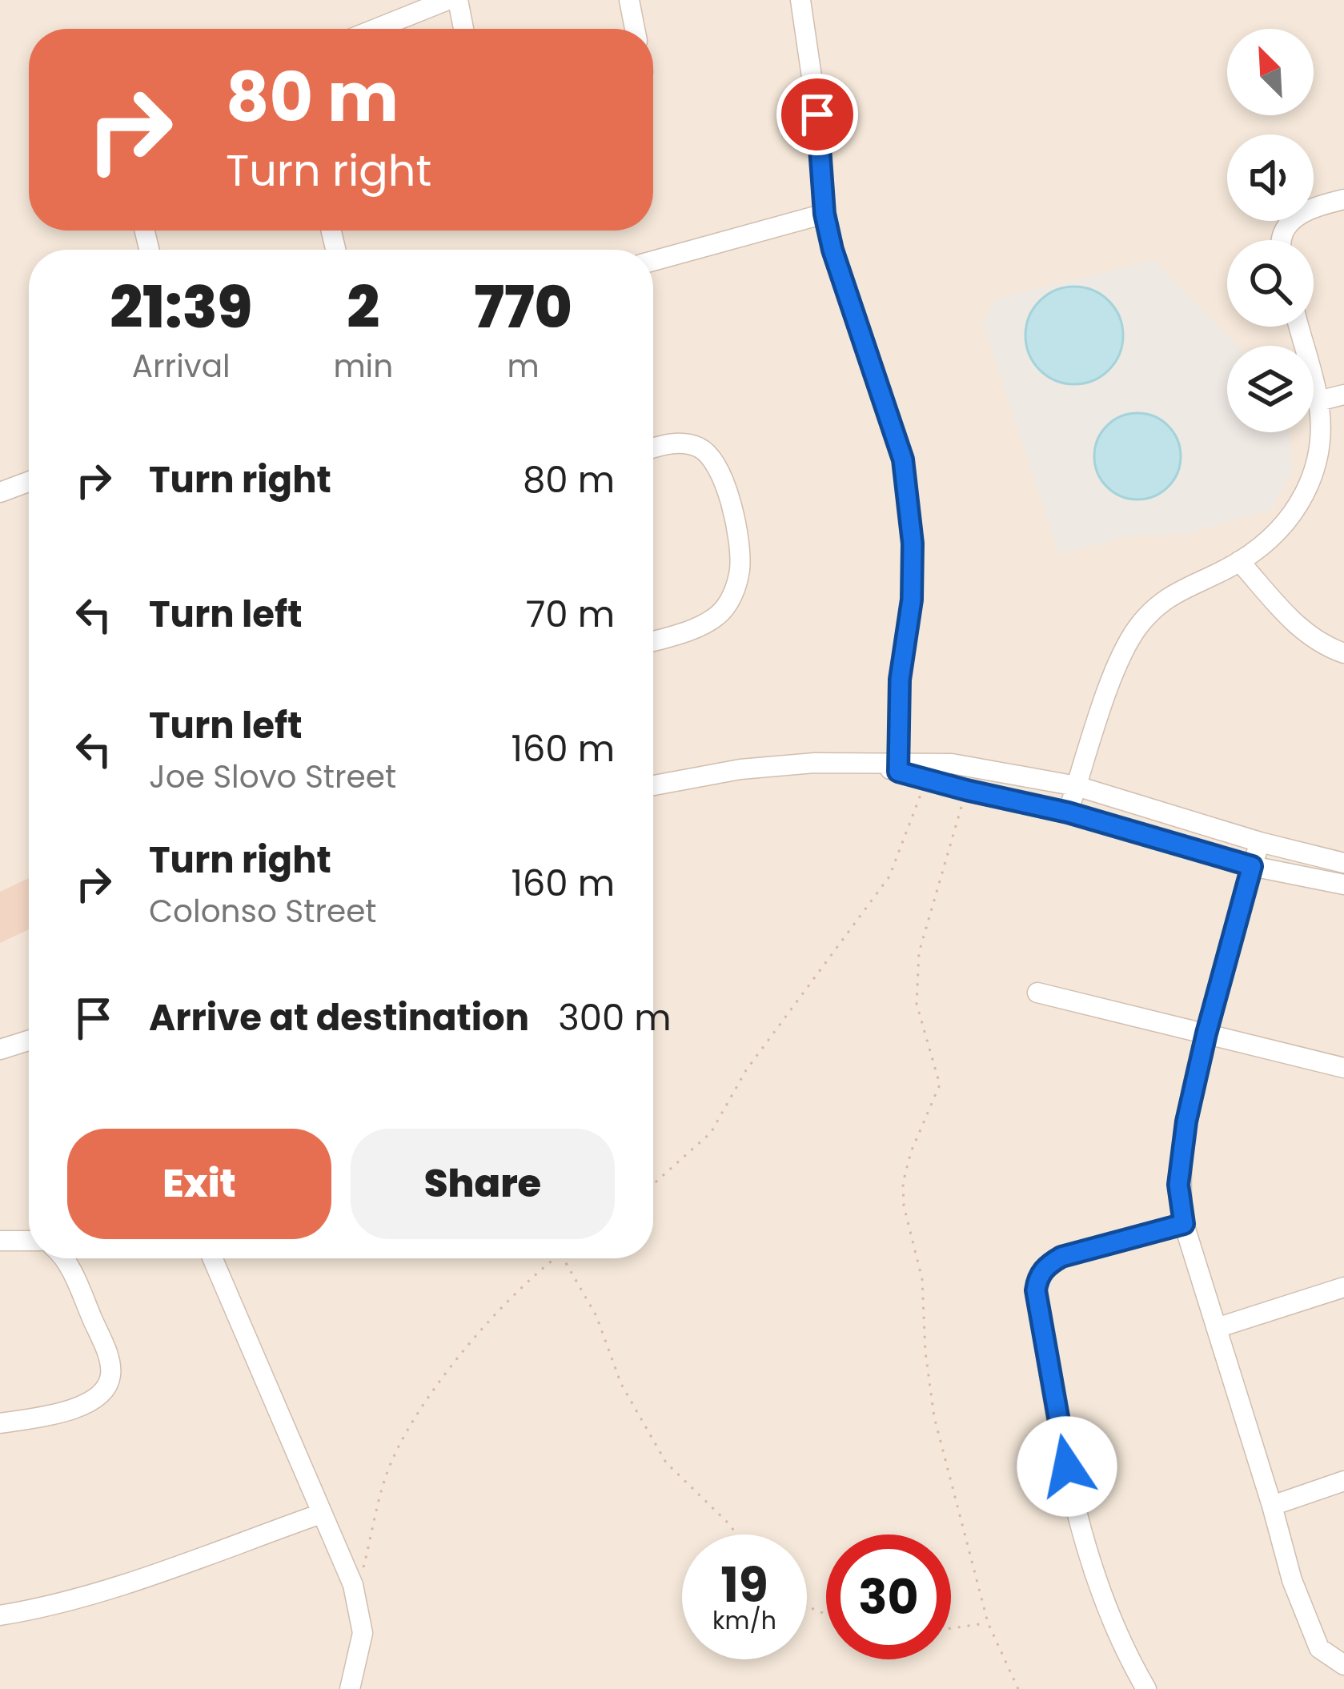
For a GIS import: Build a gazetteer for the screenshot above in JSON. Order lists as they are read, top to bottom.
{
  "north": "top left",
  "page": {
    "turn": ["80 m", "Turn right"],
    "eta": [
      "21:39",
      "Arrival",
      "2",
      "min",
      "770",
      "m"
    ],
    "list": [
      {
        "name": "Turn right",
        "value": "80 m"
      },
      {
        "name": "Turn left",
        "value": "70 m"
      },
      {
        "name": "Turn left",
        "note": "Joe Slovo Street",
        "value": "160 m"
      },
      {
        "name": "Turn right",
        "note": "Colonso Street",
        "value": "160 m"
      },
      {
        "name": "Arrive at destination",
        "value": "300 m"
      }
    ],
    "buttons": ["Exit", "Share"],
    "speed": "19 km/h",
    "limit": "30"
  }
}
